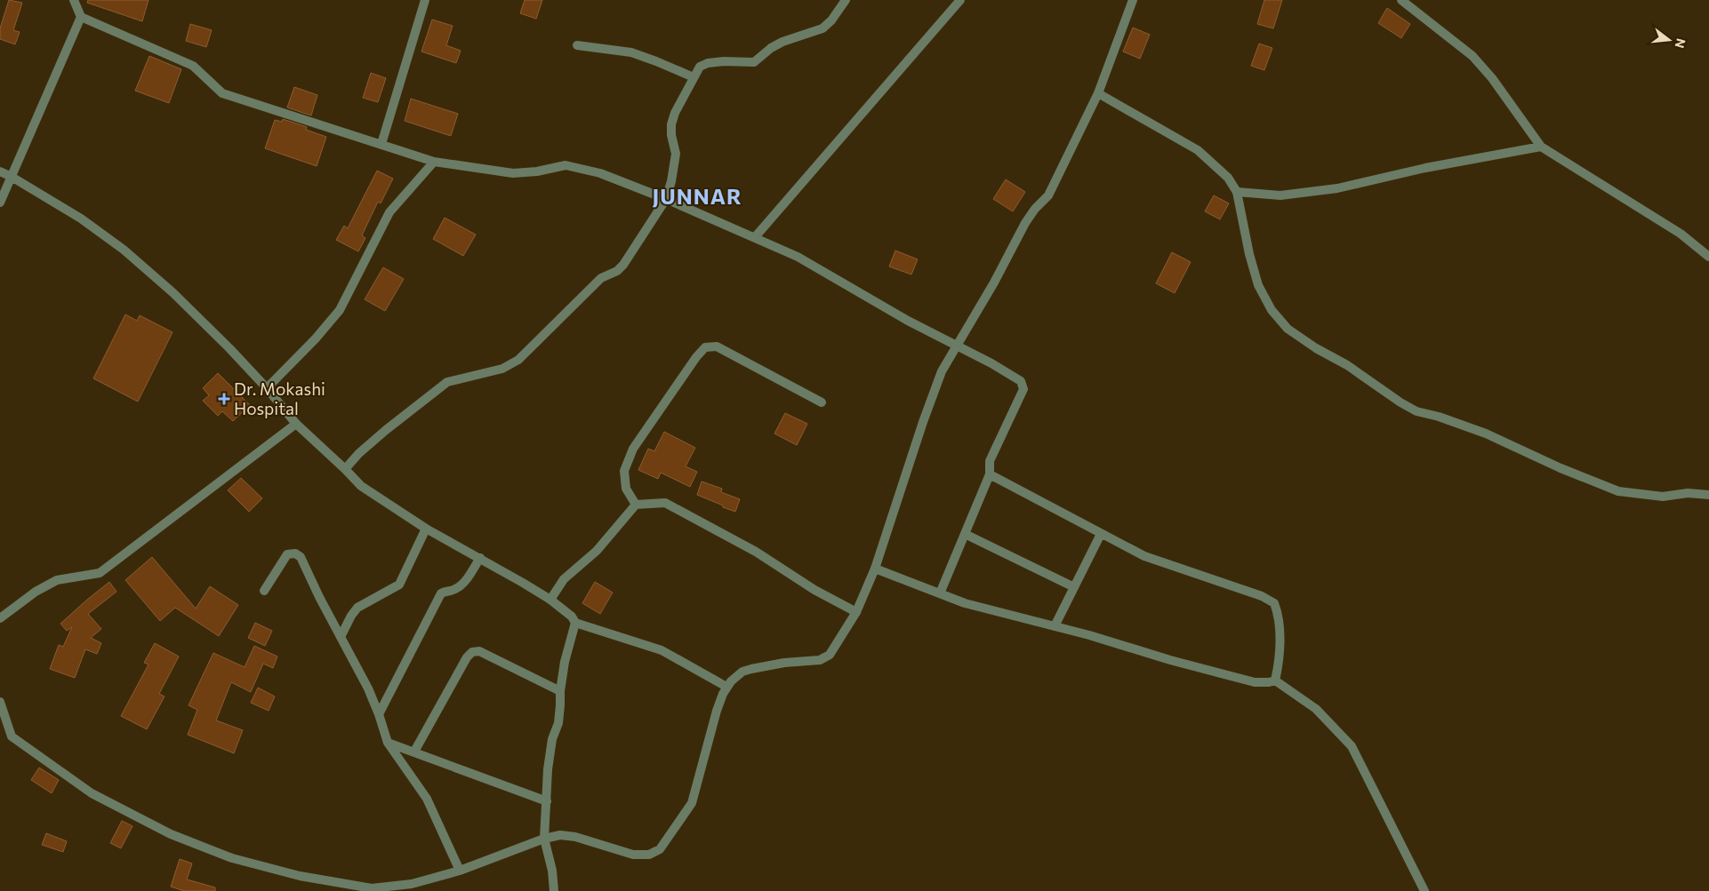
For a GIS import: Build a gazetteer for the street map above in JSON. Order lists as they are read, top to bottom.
{
  "districts": ["JUNNAR"],
  "places": {
    "health": ["Dr. Mokashi Hospital"]
  },
  "north": "right"
}
